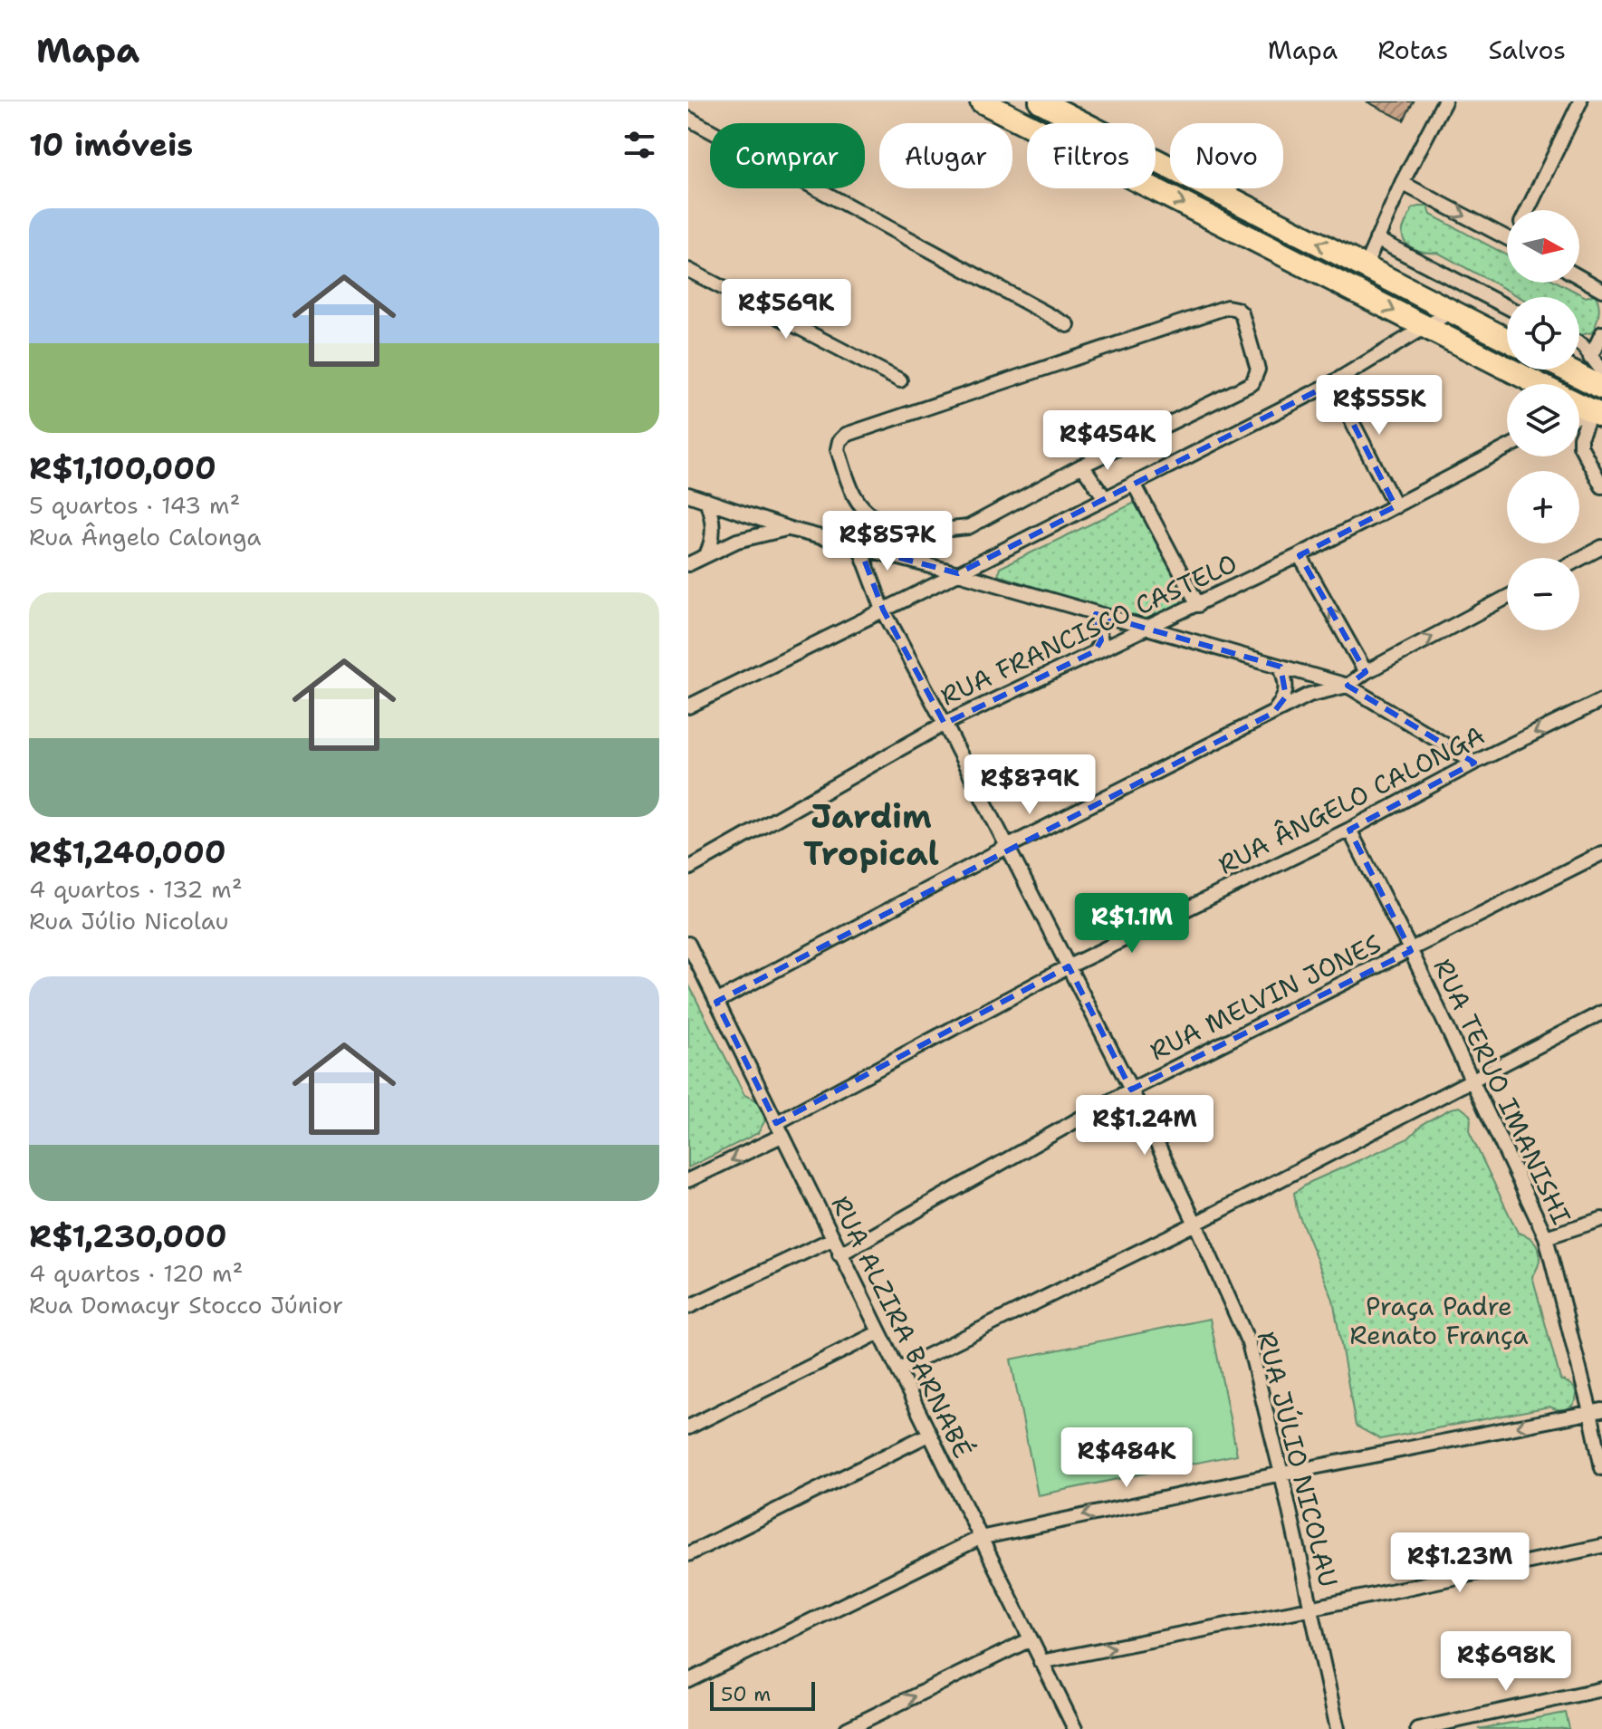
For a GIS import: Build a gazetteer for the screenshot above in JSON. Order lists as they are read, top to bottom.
{
  "streets": {
    "street": [
      "RUA FRANCISCO CASTELO",
      "RUA ÂNGELO CALONGA",
      "RUA MELVIN JONES",
      "RUA TERUO IMANISHI",
      "RUA ALZIRA BARNABÉ",
      "RUA JÚLIO NICOLAU"
    ]
  },
  "crossings": [
    ["RUA FRANCISCO CASTELO", "RUA JÚLIO NICOLAU"],
    ["RUA ÂNGELO CALONGA", "RUA TERUO IMANISHI"],
    ["RUA ÂNGELO CALONGA", "RUA ALZIRA BARNABÉ"],
    ["RUA ÂNGELO CALONGA", "RUA JÚLIO NICOLAU"],
    ["RUA MELVIN JONES", "RUA TERUO IMANISHI"],
    ["RUA MELVIN JONES", "RUA ALZIRA BARNABÉ"],
    ["RUA MELVIN JONES", "RUA JÚLIO NICOLAU"]
  ],
  "districts": ["Jardim Tropical"],
  "parks": ["Praça Padre Renato França"],
  "scale_bar": "50 m",
  "north": "right",
  "page": {
    "header": "Mapa",
    "nav": ["Mapa", "Rotas", "Salvos"],
    "heading": "10 imóveis",
    "chip": [
      "Comprar",
      "Alugar",
      "Filtros",
      "Novo"
    ],
    "list": [
      {
        "name": "R$1,100,000",
        "note": "5 quartos · 143 m² · Rua Ângelo Calonga"
      },
      {
        "name": "R$1,240,000",
        "note": "4 quartos · 132 m² · Rua Júlio Nicolau"
      },
      {
        "name": "R$1,230,000",
        "note": "4 quartos · 120 m² · Rua Domacyr Stocco Júnior"
      }
    ],
    "map_buttons": ["+", "−"],
    "price": [
      "R$569K",
      "R$555K",
      "R$454K",
      "R$857K",
      "R$879K",
      "R$1.1M",
      "R$1.24M",
      "R$484K",
      "R$1.23M",
      "R$698K"
    ],
    "scale": "50 m"
  }
}
